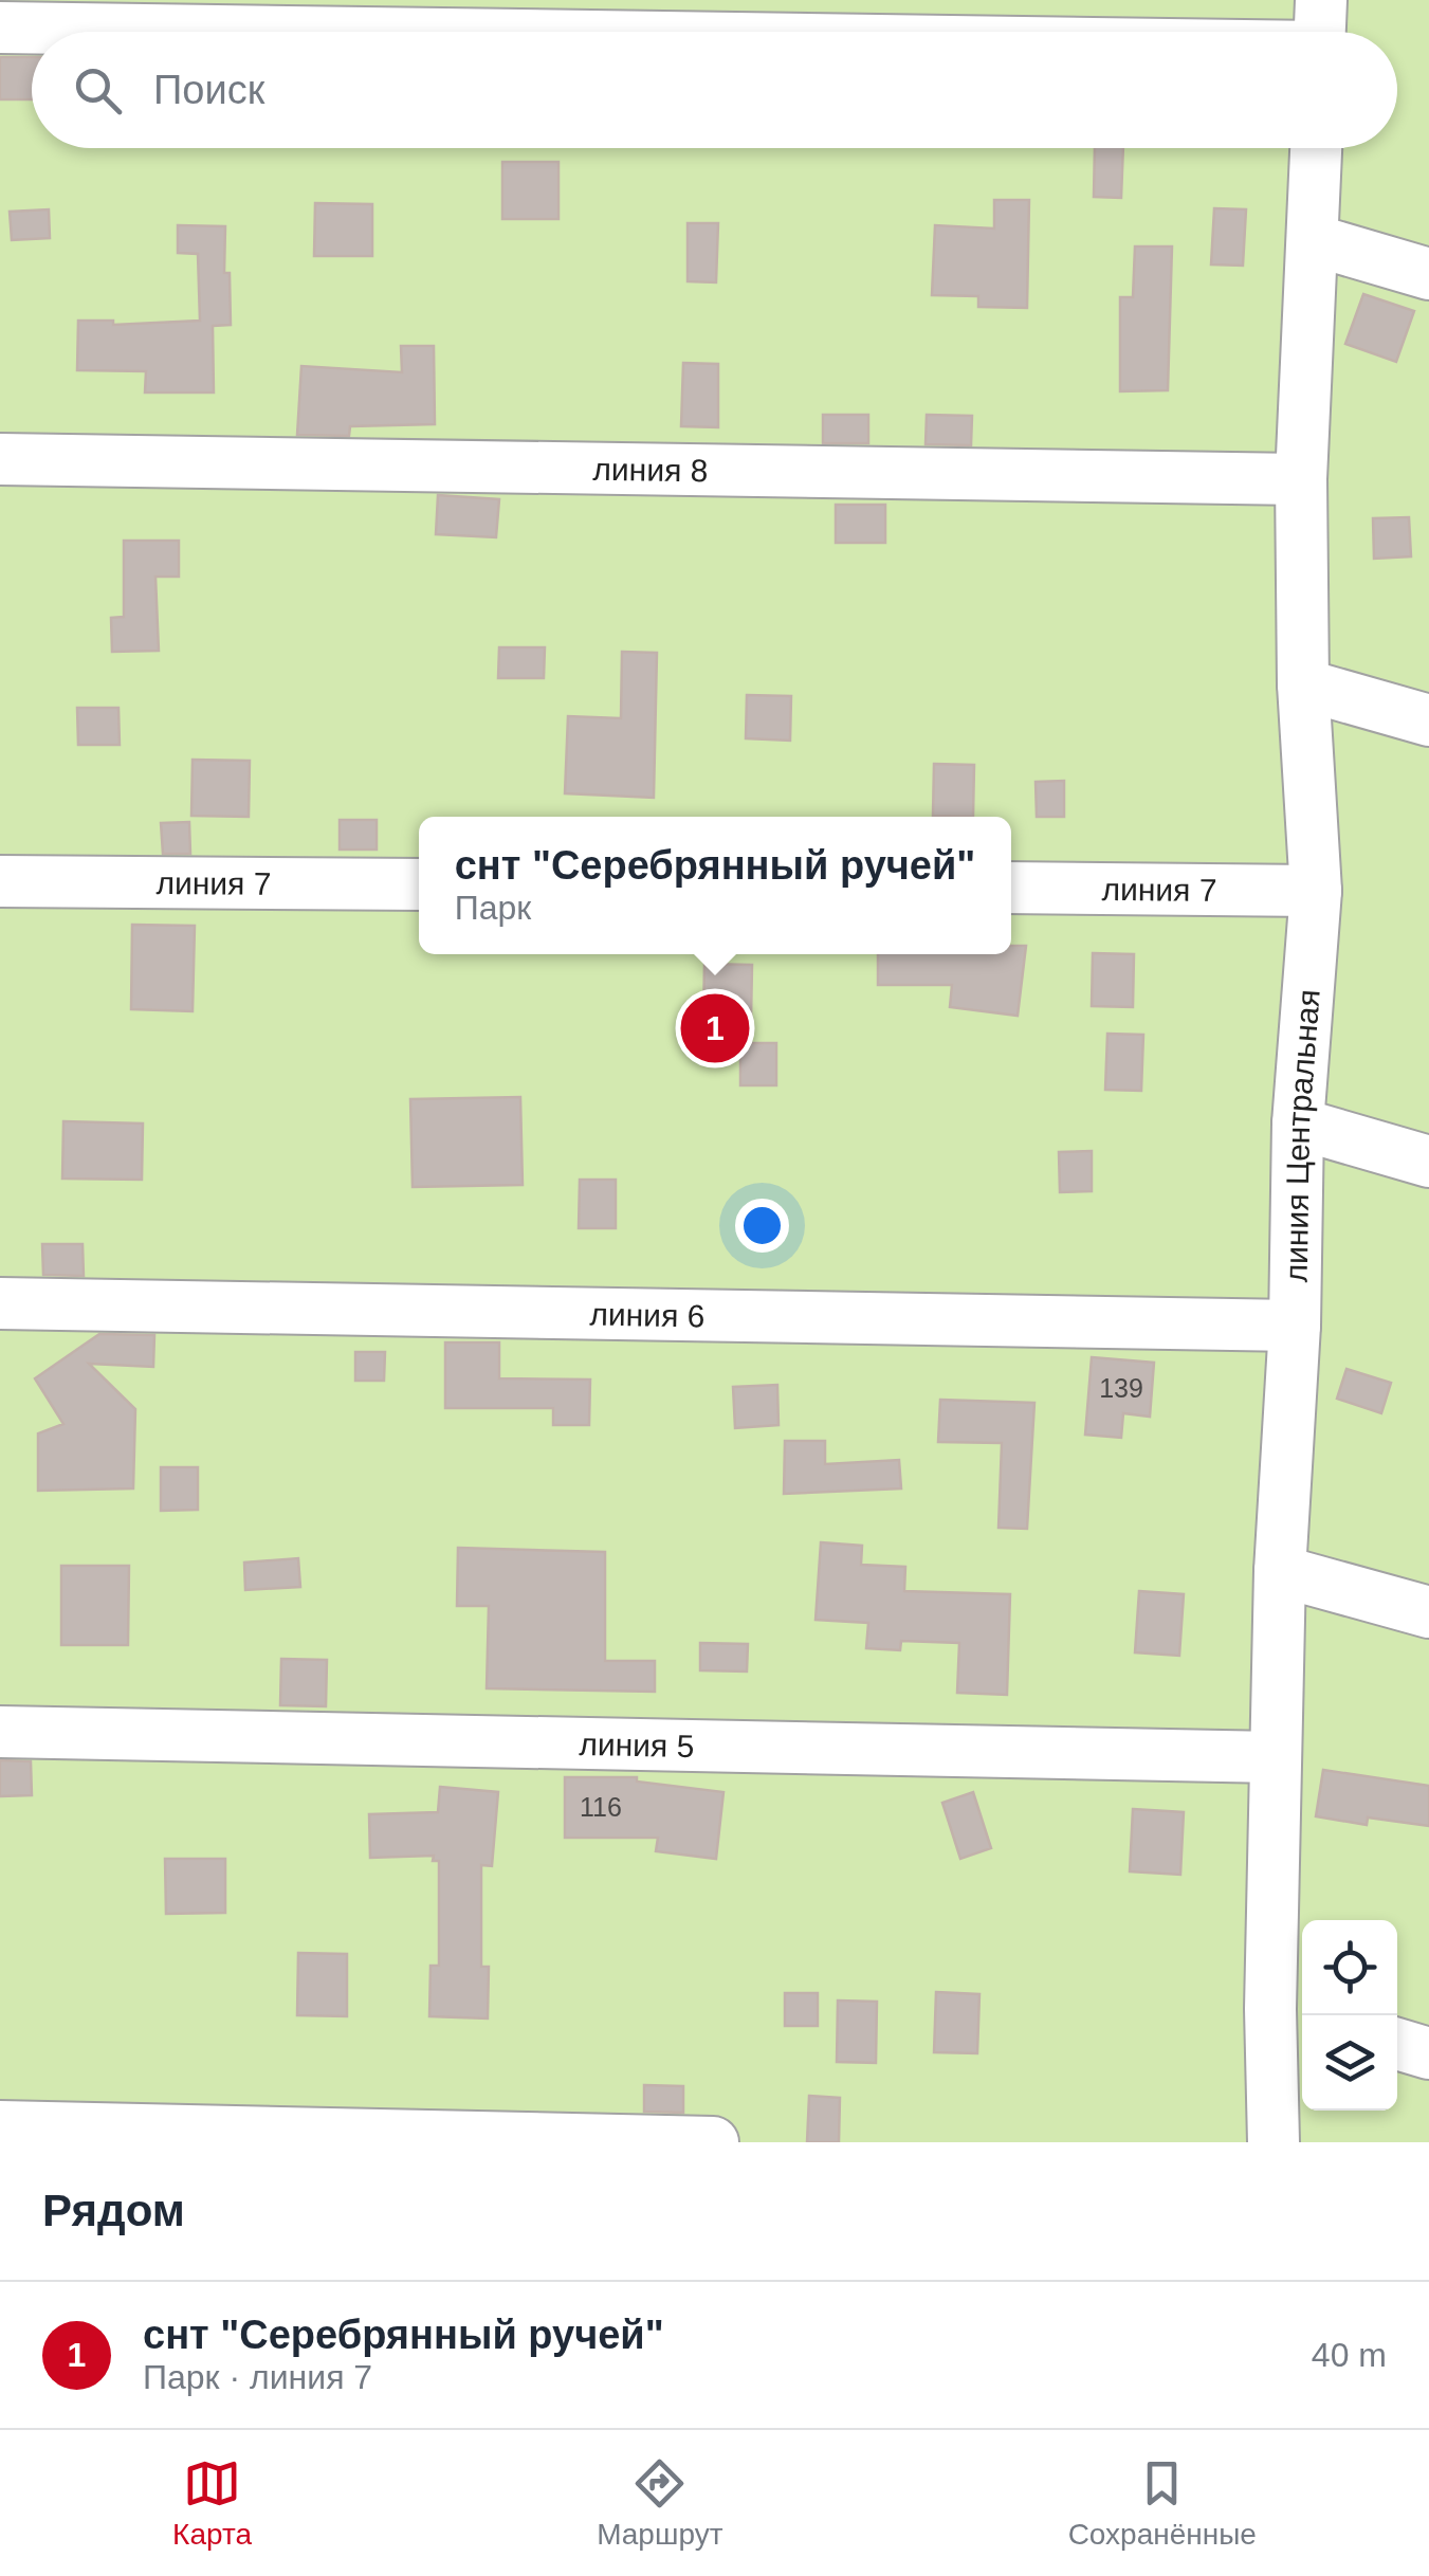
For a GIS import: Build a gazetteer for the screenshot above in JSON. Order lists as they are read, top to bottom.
{
  "streets": {
    "street": [
      "линия 8",
      "линия 7",
      "линия Центральная",
      "линия 6",
      "линия 5"
    ]
  },
  "crossings": [
    ["линия 8", "линия Центральная"],
    ["линия 7", "линия Центральная"],
    ["линия Центральная", "линия 6"],
    ["линия Центральная", "линия 5"]
  ],
  "house_numbers": ["139", "116"],
  "page": {
    "search": "Поиск",
    "popup": ["снт \"Серебрянный ручей\"", "Парк"],
    "pins": "1",
    "heading": "Рядом",
    "list": [
      {
        "mark": "1",
        "name": "снт \"Серебрянный ручей\"",
        "note": "Парк · линия 7",
        "value": "40 m"
      }
    ],
    "nav": ["Карта", "Маршрут", "Сохранённые"]
  }
}
